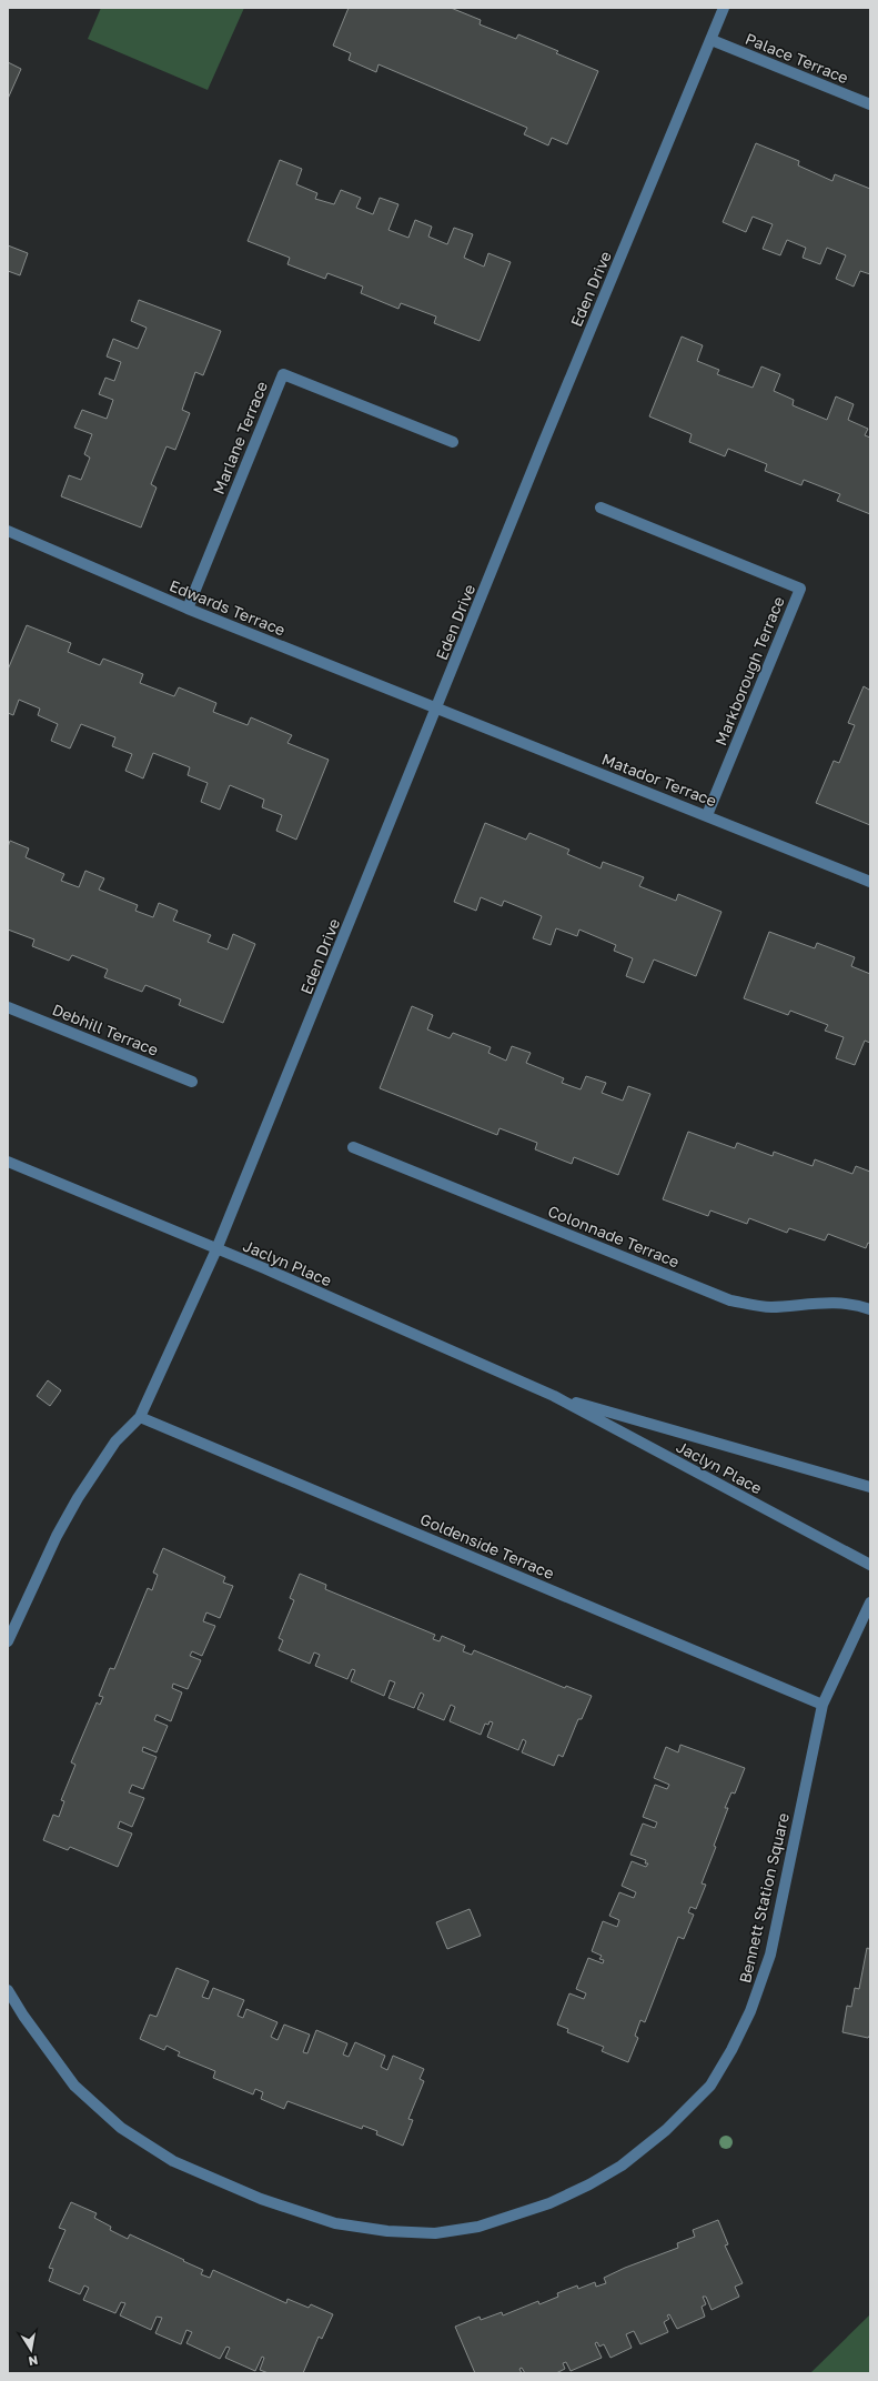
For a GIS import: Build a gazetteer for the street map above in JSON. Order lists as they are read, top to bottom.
{
  "streets": {
    "street": [
      "Palace Terrace",
      "Eden Drive",
      "Marlane Terrace",
      "Edwards Terrace",
      "Markborough Terrace",
      "Matador Terrace",
      "Debhill Terrace",
      "Colonnade Terrace",
      "Jaclyn Place",
      "Goldenside Terrace",
      "Bennett Station Square"
    ]
  },
  "crossings": [
    ["Palace Terrace", "Eden Drive"],
    ["Eden Drive", "Edwards Terrace"],
    ["Eden Drive", "Matador Terrace"],
    ["Eden Drive", "Jaclyn Place"],
    ["Marlane Terrace", "Edwards Terrace"],
    ["Edwards Terrace", "Matador Terrace"],
    ["Markborough Terrace", "Matador Terrace"],
    ["Goldenside Terrace", "Bennett Station Square"]
  ],
  "north": "bottom"
}
